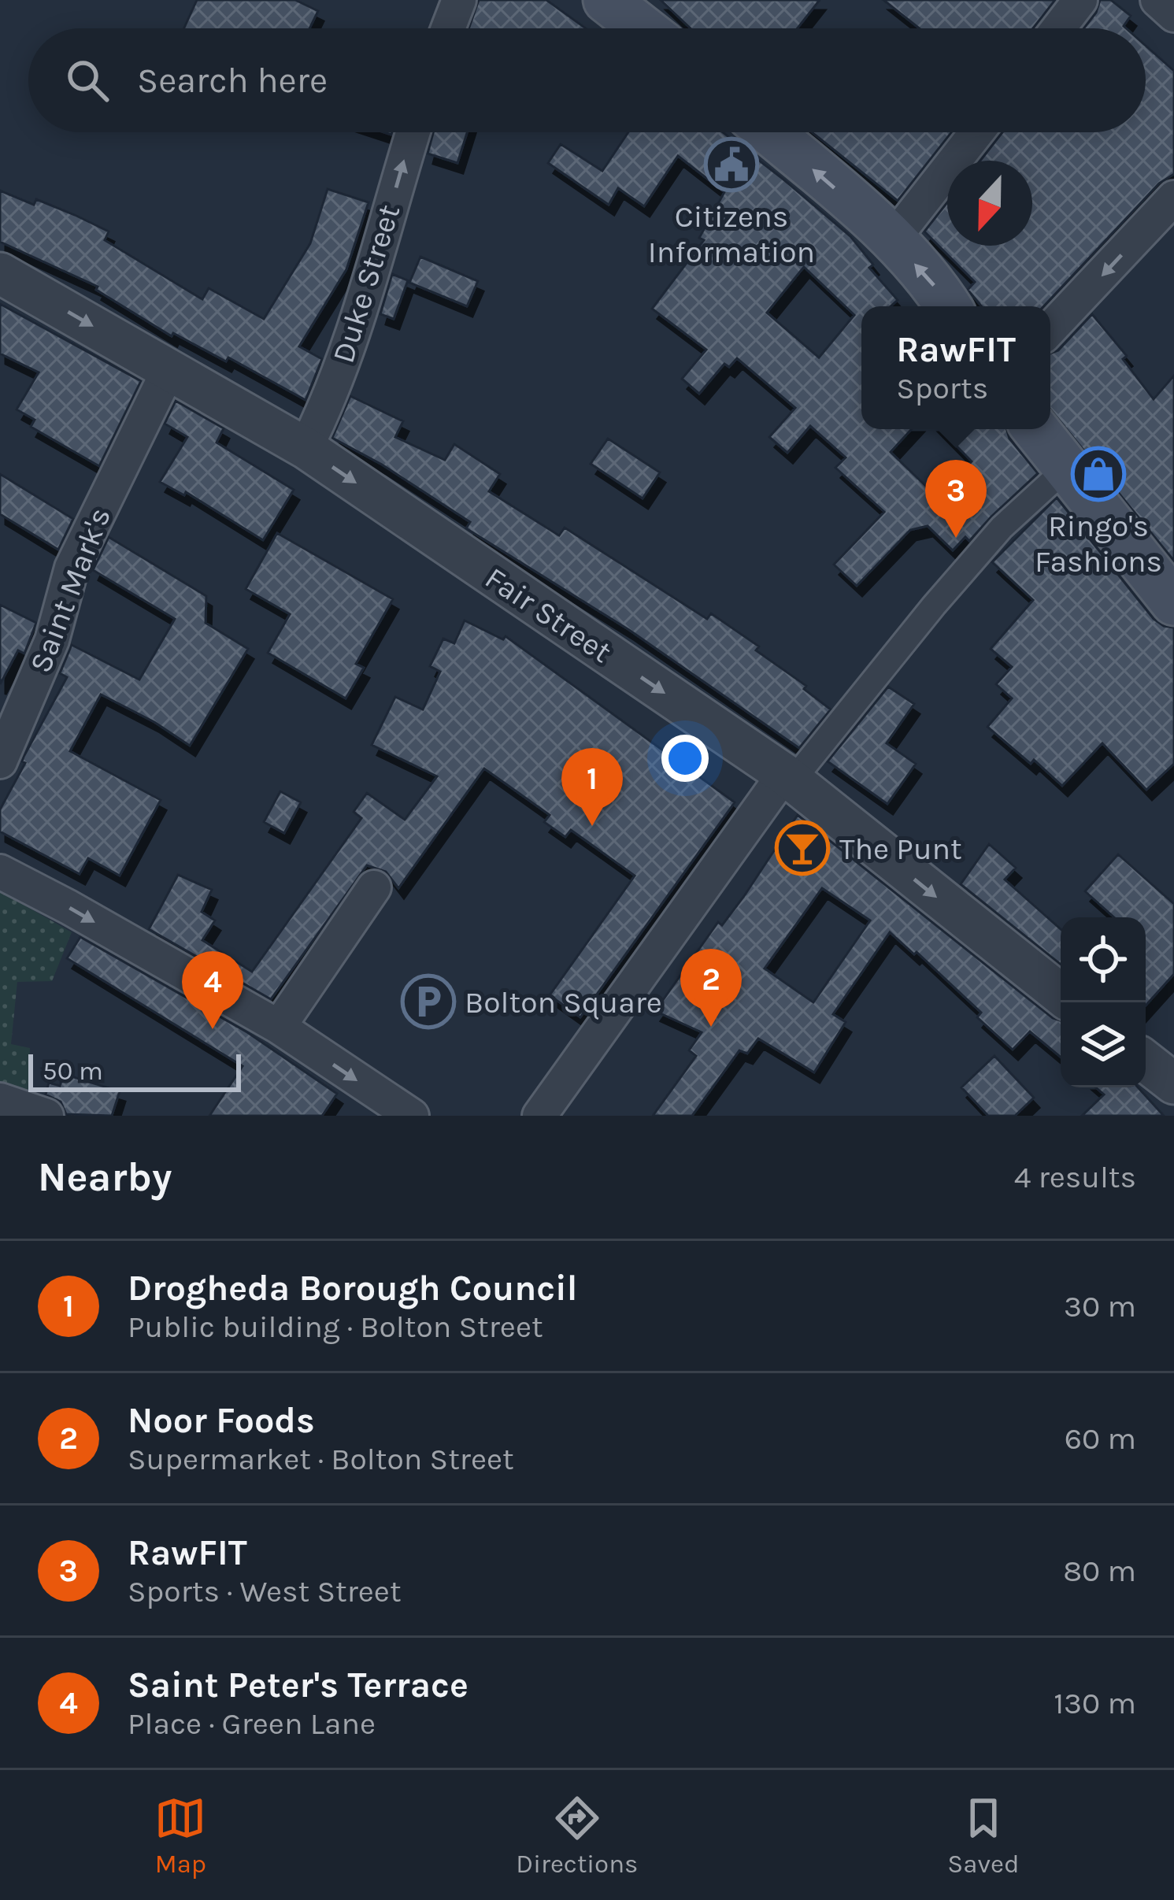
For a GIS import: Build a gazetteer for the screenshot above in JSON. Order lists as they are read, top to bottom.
{
  "streets": {
    "street": ["Duke Street", "Saint Mark's", "Fair Street"]
  },
  "crossings": [
    ["Duke Street", "Fair Street"],
    ["Saint Mark's", "Fair Street"]
  ],
  "one_way": ["Duke Street", "Fair Street"],
  "places": {
    "public building": ["Citizens Information"],
    "shop": ["Ringo's Fashions"],
    "bar": ["The Punt"],
    "parking": ["Bolton Square"]
  },
  "scale_bar": "50 m",
  "north": "bottom",
  "page": {
    "search": "Search here",
    "popup": ["RawFIT", "Sports"],
    "pins": [
      "3",
      "1",
      "2",
      "4"
    ],
    "scale": "50 m",
    "heading": ["Nearby", "4 results"],
    "list": [
      {
        "mark": "1",
        "name": "Drogheda Borough Council",
        "note": "Public building · Bolton Street",
        "value": "30 m"
      },
      {
        "mark": "2",
        "name": "Noor Foods",
        "note": "Supermarket · Bolton Street",
        "value": "60 m"
      },
      {
        "mark": "3",
        "name": "RawFIT",
        "note": "Sports · West Street",
        "value": "80 m"
      },
      {
        "mark": "4",
        "name": "Saint Peter's Terrace",
        "note": "Place · Green Lane",
        "value": "130 m"
      }
    ],
    "nav": ["Map", "Directions", "Saved"]
  }
}
